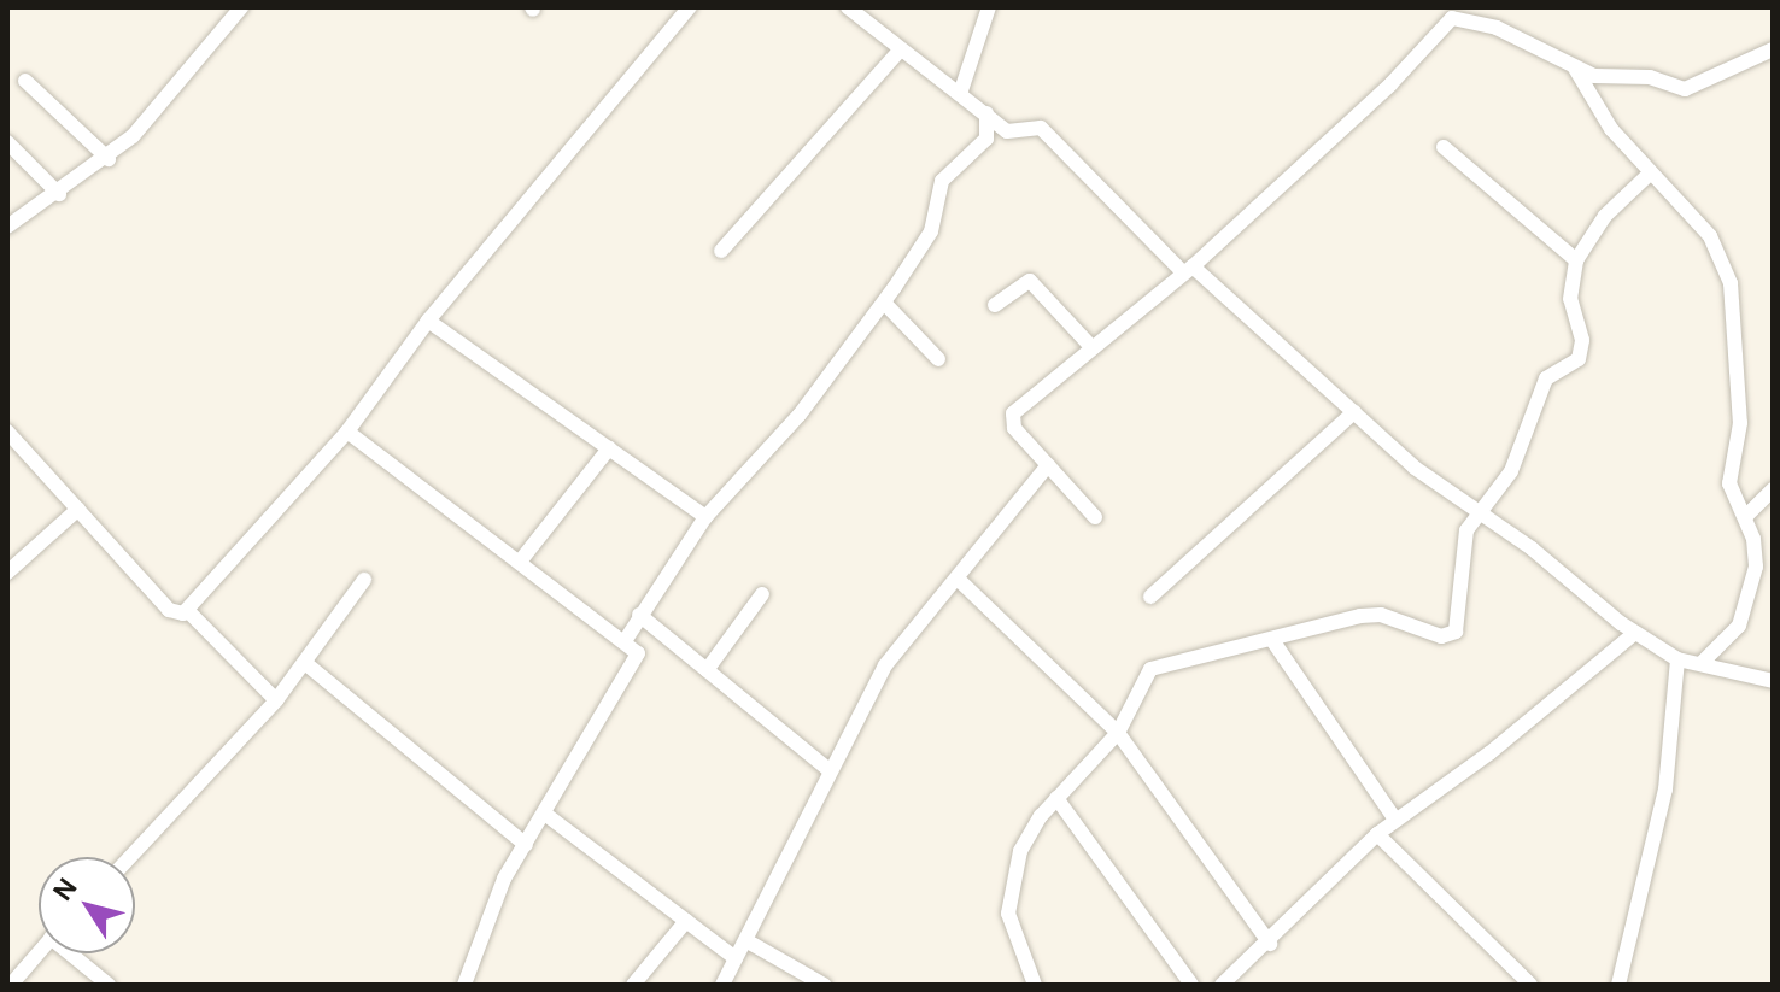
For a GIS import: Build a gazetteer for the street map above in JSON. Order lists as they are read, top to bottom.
{
  "north": "top left"
}
